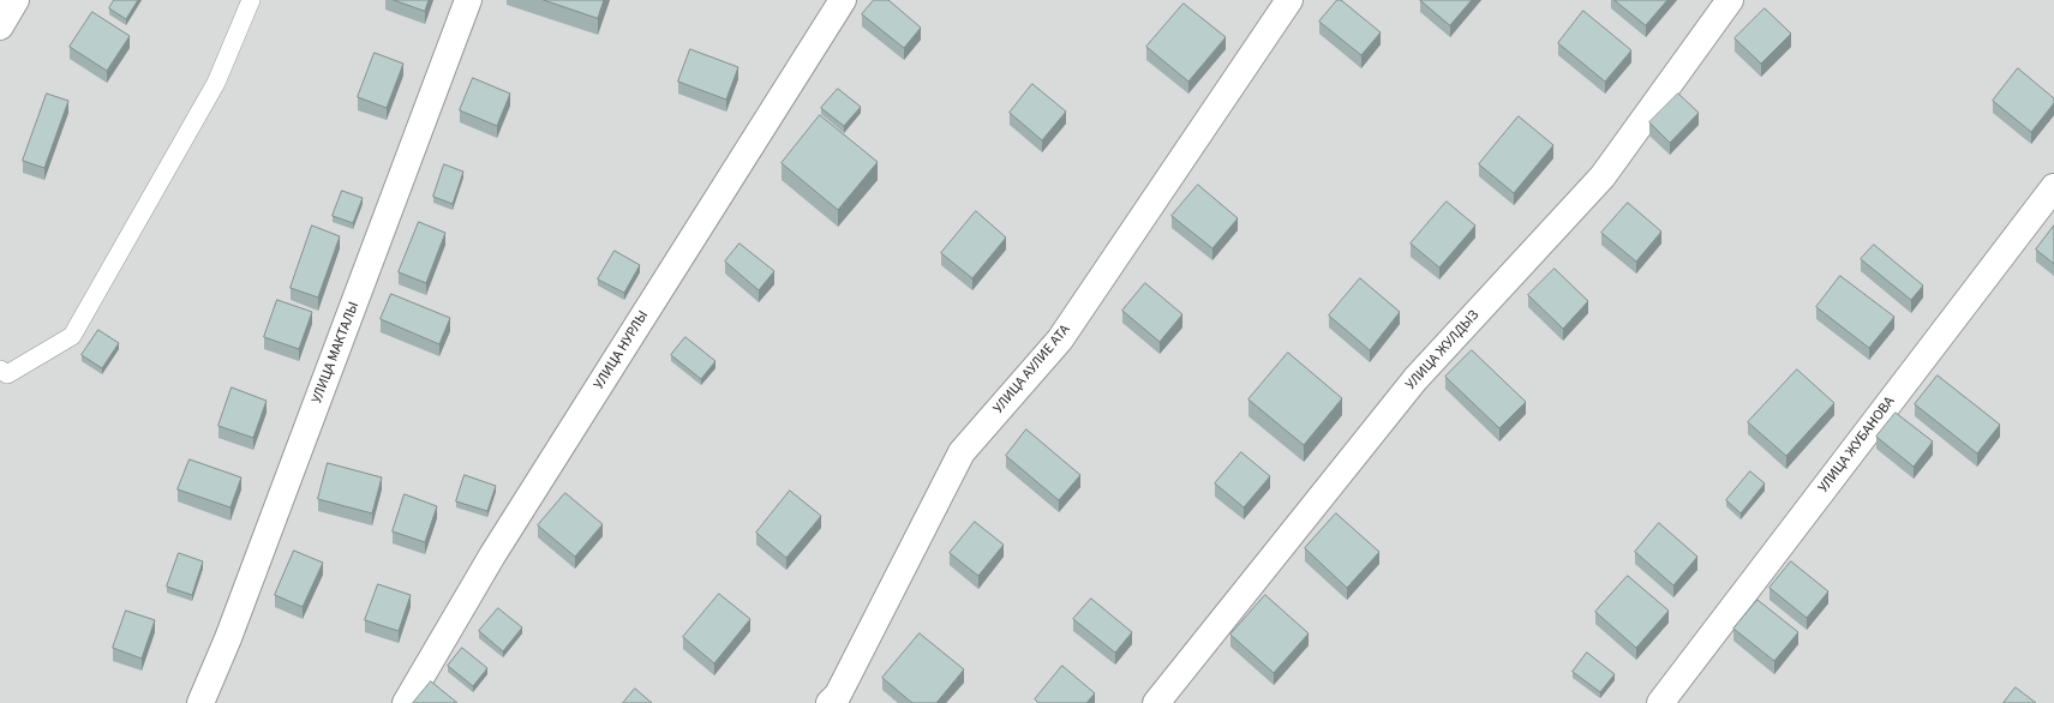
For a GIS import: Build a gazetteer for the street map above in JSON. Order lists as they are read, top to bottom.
{
  "streets": {
    "street": [
      "УЛИЦА НУРЛЫ",
      "УЛИЦА ЖУЛДЫЗ",
      "УЛИЦА МАКТАЛЫ",
      "УЛИЦА АУЛИЕ АТА",
      "УЛИЦА ЖУБАНОВА"
    ]
  }
}
